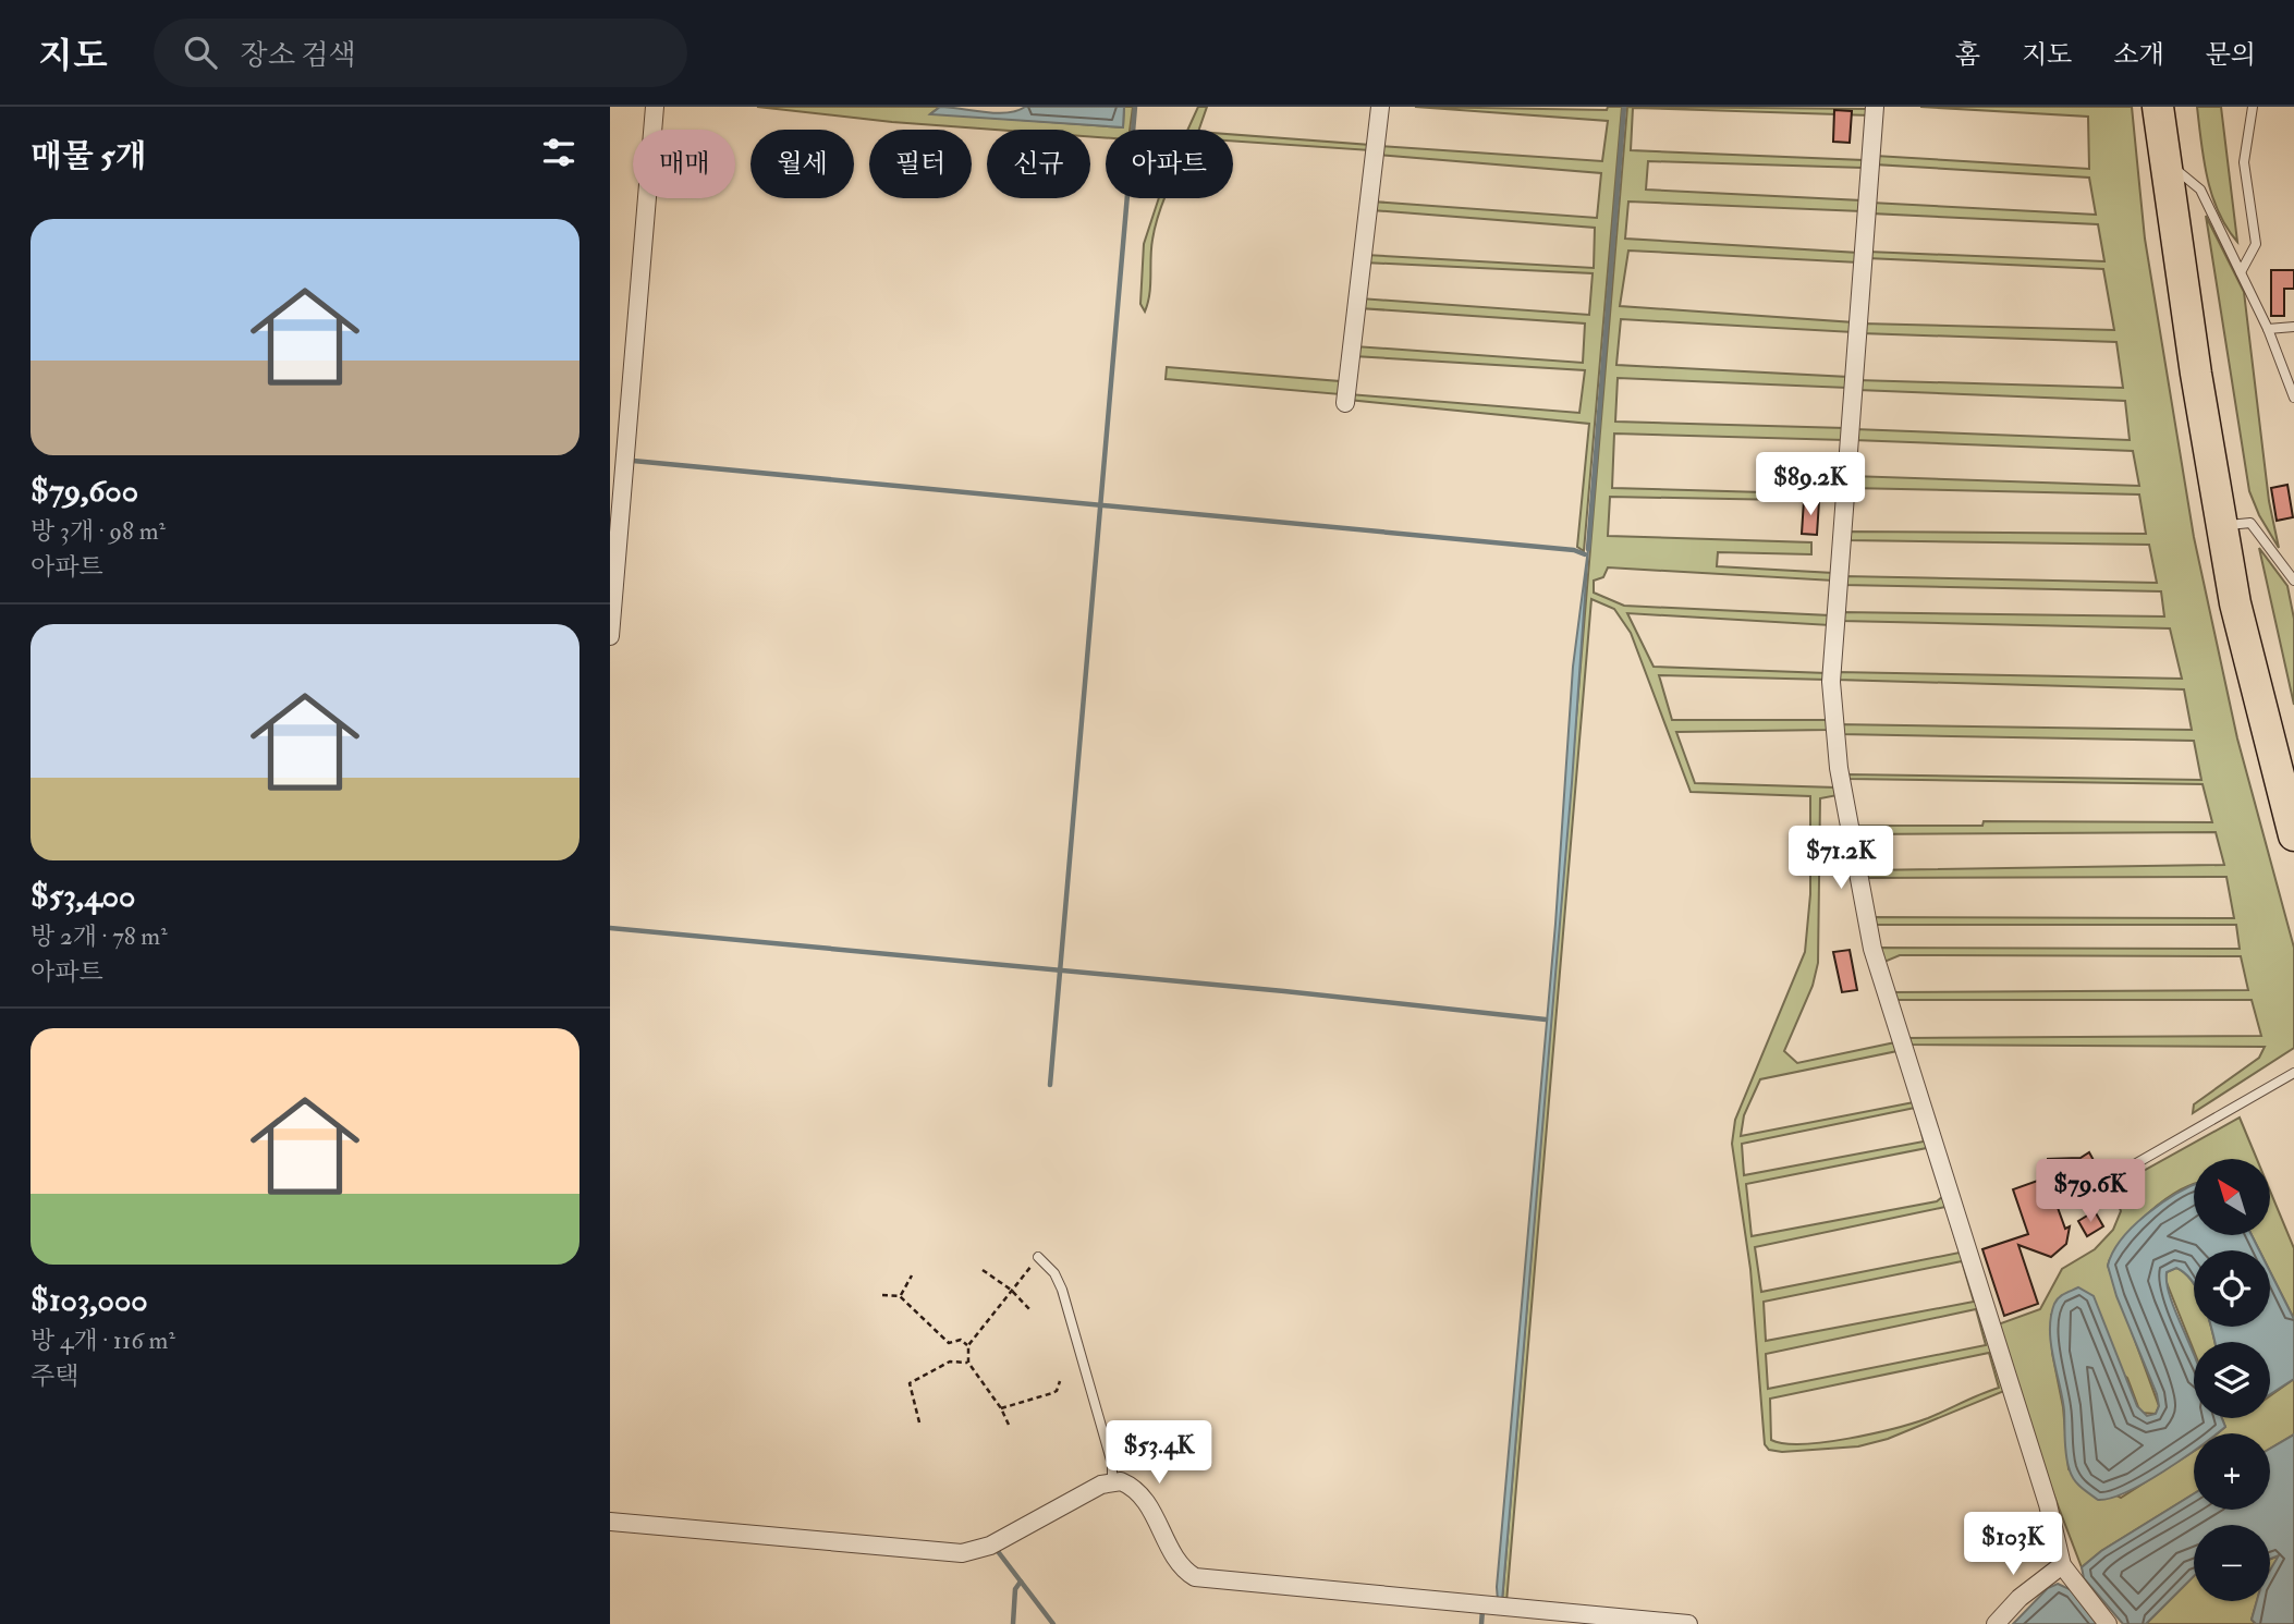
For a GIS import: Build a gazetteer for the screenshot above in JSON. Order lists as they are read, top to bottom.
{
  "north": "top left",
  "page": {
    "header": "지도",
    "search": "장소 검색",
    "nav": [
      "홈",
      "지도",
      "소개",
      "문의"
    ],
    "heading": "매물 5개",
    "chip": [
      "매매",
      "월세",
      "필터",
      "신규",
      "아파트"
    ],
    "list": [
      {
        "name": "$79,600",
        "note": "방 3개 · 98 m² · 아파트"
      },
      {
        "name": "$53,400",
        "note": "방 2개 · 78 m² · 아파트"
      },
      {
        "name": "$103,000",
        "note": "방 4개 · 116 m² · 주택"
      }
    ],
    "price": [
      "$89.2K",
      "$71.2K",
      "$79.6K",
      "$53.4K",
      "$103K"
    ],
    "map_buttons": ["+", "−"]
  }
}
